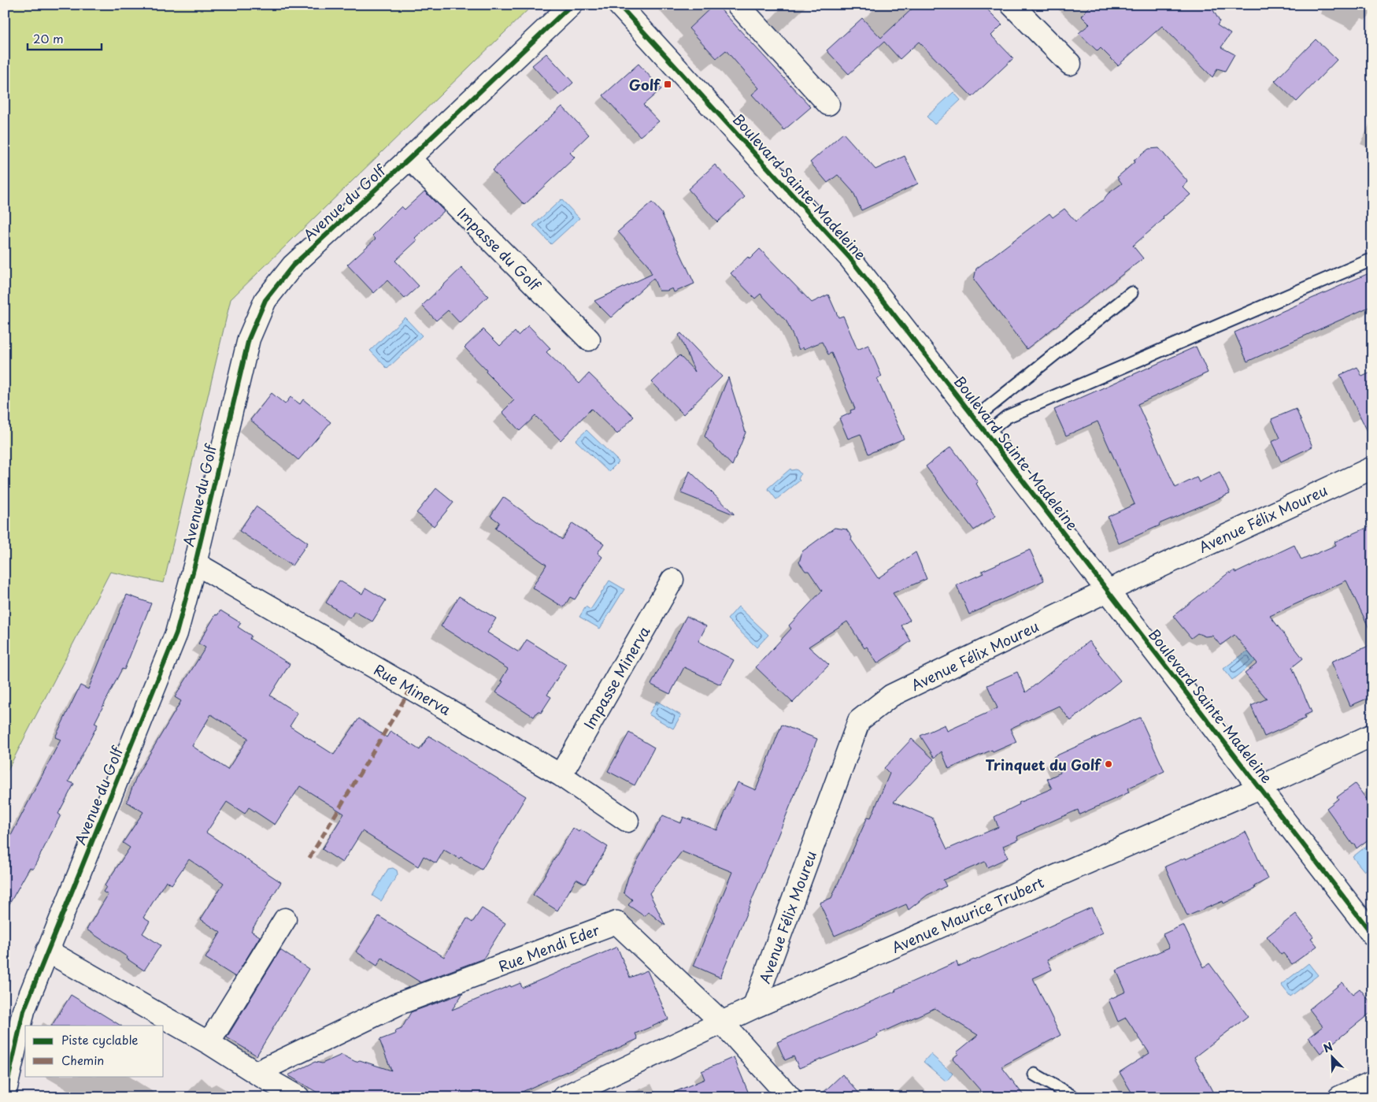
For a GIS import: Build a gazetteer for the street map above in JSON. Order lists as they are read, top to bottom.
{
  "streets": {
    "street": [
      "Boulevard Sainte-Madeleine",
      "Avenue du Golf",
      "Impasse du Golf",
      "Avenue Félix Moureu",
      "Impasse Minerva",
      "Rue Minerva",
      "Avenue Maurice Trubert",
      "Rue Mendi Eder"
    ]
  },
  "crossings": [
    ["Boulevard Sainte-Madeleine", "Avenue Félix Moureu"],
    ["Boulevard Sainte-Madeleine", "Avenue Maurice Trubert"],
    ["Avenue du Golf", "Impasse du Golf"],
    ["Avenue du Golf", "Rue Minerva"],
    ["Avenue Félix Moureu", "Avenue Maurice Trubert"],
    ["Impasse Minerva", "Rue Minerva"],
    ["Avenue Maurice Trubert", "Rue Mendi Eder"]
  ],
  "places": {
    "transit": ["Golf"],
    "other": ["Trinquet du Golf"]
  },
  "legend": ["Piste cyclable", "Chemin"],
  "scale_bar": "20 m",
  "north": "top left"
}
